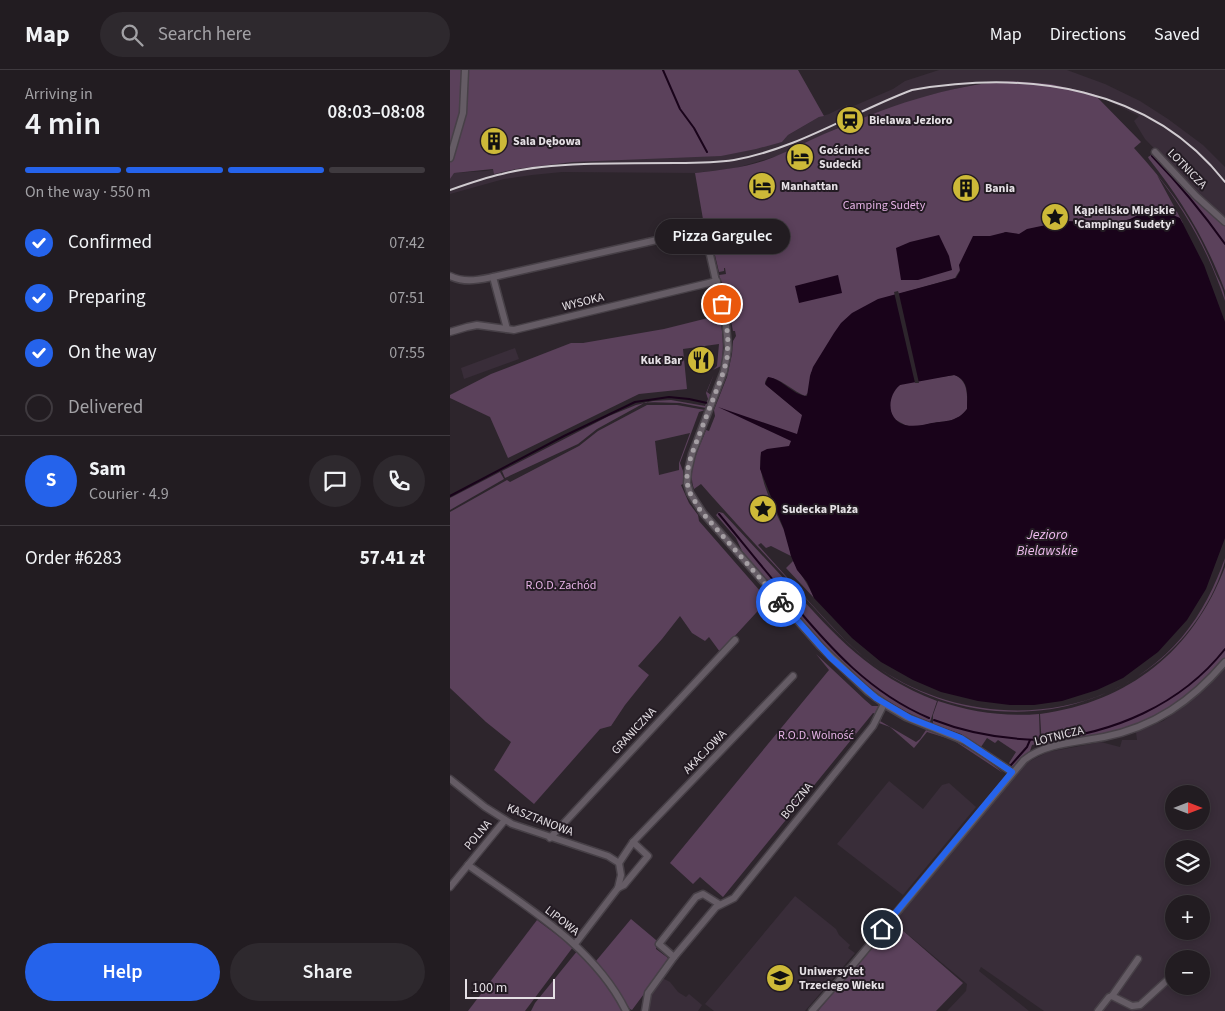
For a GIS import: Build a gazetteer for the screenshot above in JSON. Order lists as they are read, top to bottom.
{
  "streets": {
    "street": [
      "LOTNICZA",
      "WYSOKA",
      "GRANICZNA",
      "AKACJOWA",
      "BOCZNA",
      "KASZTANOWA",
      "POLNA",
      "LIPOWA"
    ]
  },
  "crossings": [
    ["GRANICZNA", "KASZTANOWA"],
    ["AKACJOWA", "KASZTANOWA"],
    ["KASZTANOWA", "POLNA"],
    ["POLNA", "LIPOWA"]
  ],
  "water": ["Jezioro Bielawskie"],
  "parks": ["Camping Sudety", "R.O.D. Zachód", "R.O.D. Wolność"],
  "places": {
    "station": ["Bielawa Jezioro"],
    "building": ["Sala Dębowa", "Bania"],
    "hotel": ["Gościniec Sudecki", "Manhattan"],
    "place": ["Kąpielisko Miejskie 'Campingu Sudety'", "Sudecka Plaża"],
    "other": ["Pizza Gargulec"],
    "restaurant": ["Kuk Bar"],
    "school or university": ["Uniwersytet Trzeciego Wieku"]
  },
  "scale_bar": "100 m",
  "north": "right",
  "page": {
    "header": "Map",
    "search": "Search here",
    "nav": ["Map", "Directions", "Saved"],
    "heading": ["4 min", "Arriving in", "08:03–08:08"],
    "panel": [
      "Sam",
      "Courier · 4.9",
      "Order #6283",
      "57.41 zł"
    ],
    "bar": "On the way · 550 m",
    "list": [
      ["Confirmed", "07:42"],
      ["Preparing", "07:51"],
      ["On the way", "07:55"],
      "Delivered"
    ],
    "bubble": "Pizza Gargulec",
    "round": "S",
    "map_buttons": ["+", "−"],
    "buttons": ["Help", "Share"],
    "scale": "100 m"
  }
}
